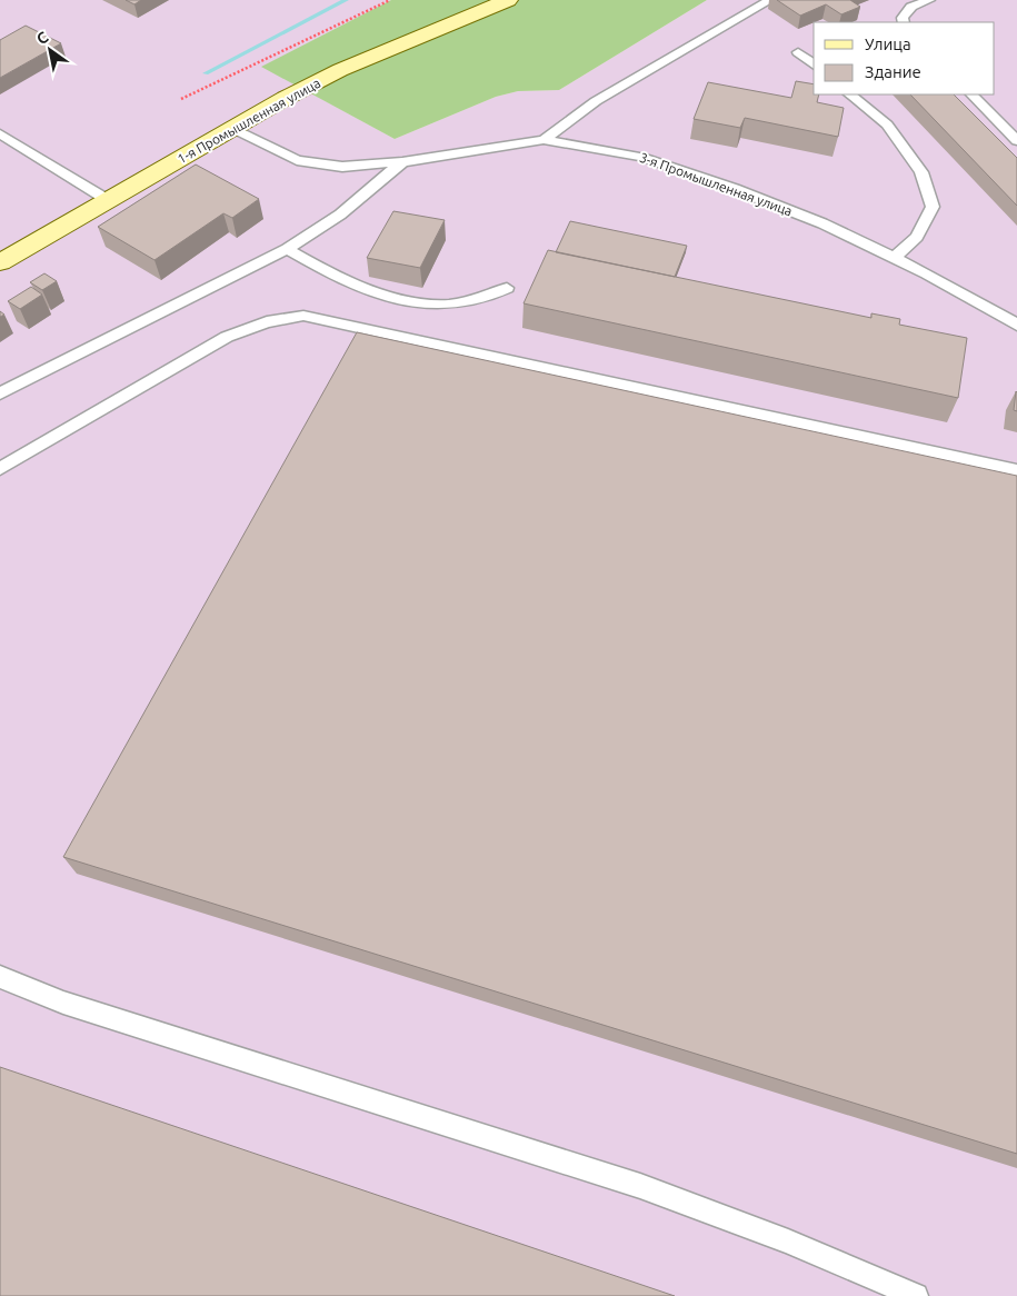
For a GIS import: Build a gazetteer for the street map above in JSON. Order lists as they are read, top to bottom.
{
  "streets": {
    "main road": ["1-я Промышленная улица"],
    "lane": ["3-я Промышленная улица"]
  },
  "crossings": [
    ["1-я Промышленная улица", "3-я Промышленная улица"]
  ],
  "legend": ["Улица", "Здание"],
  "north": "top left"
}
